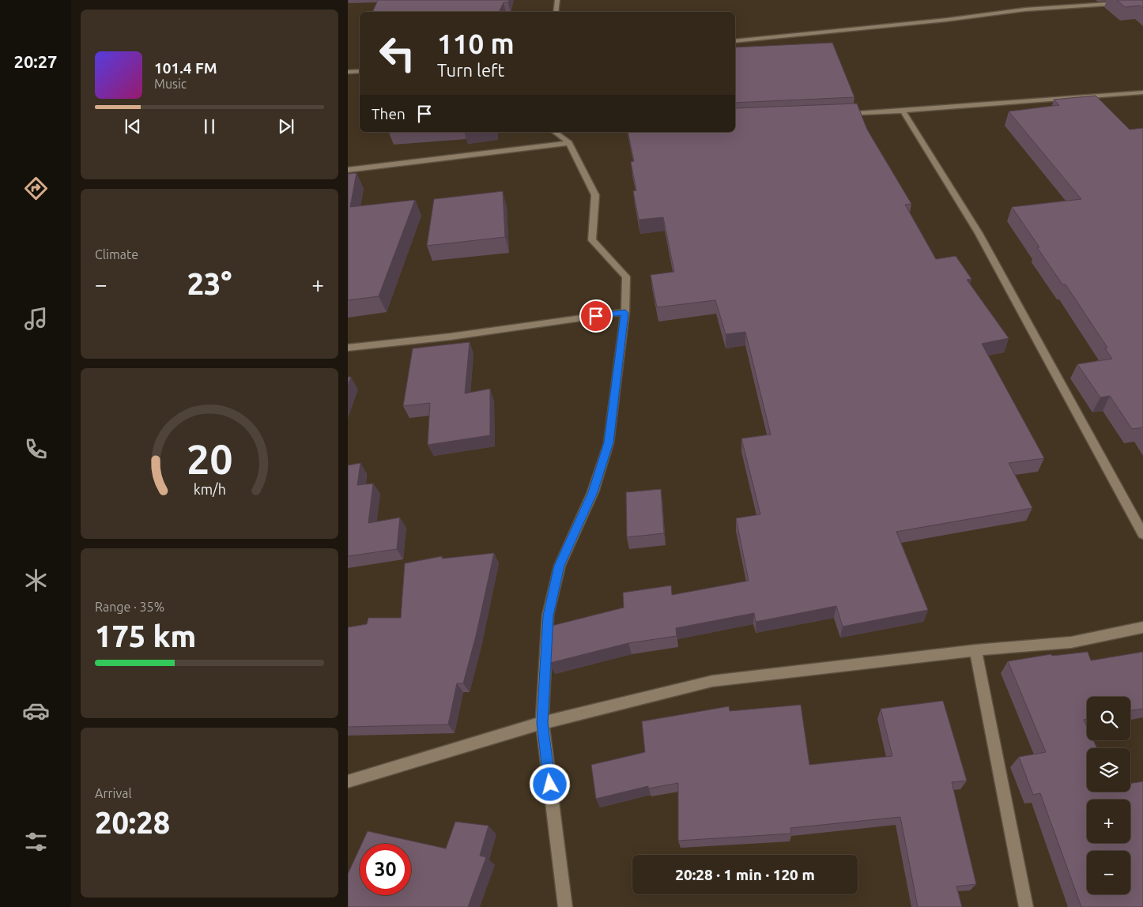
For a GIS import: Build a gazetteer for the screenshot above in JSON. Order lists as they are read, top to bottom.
{
  "page": {
    "tabs": "20:27",
    "turn": ["110 m", "Turn left"],
    "song": ["101.4 FM", "Music"],
    "then": "Then",
    "tile": [
      "Climate",
      ["Range · 35%", "175 km"],
      ["Arrival", "20:28"]
    ],
    "heat": ["−", "23°", "+"],
    "map_buttons": ["+", "−"],
    "limit": "30",
    "trip": "20:28 · 1 min · 120 m",
    "gauge": ["20", "km/h"]
  }
}
